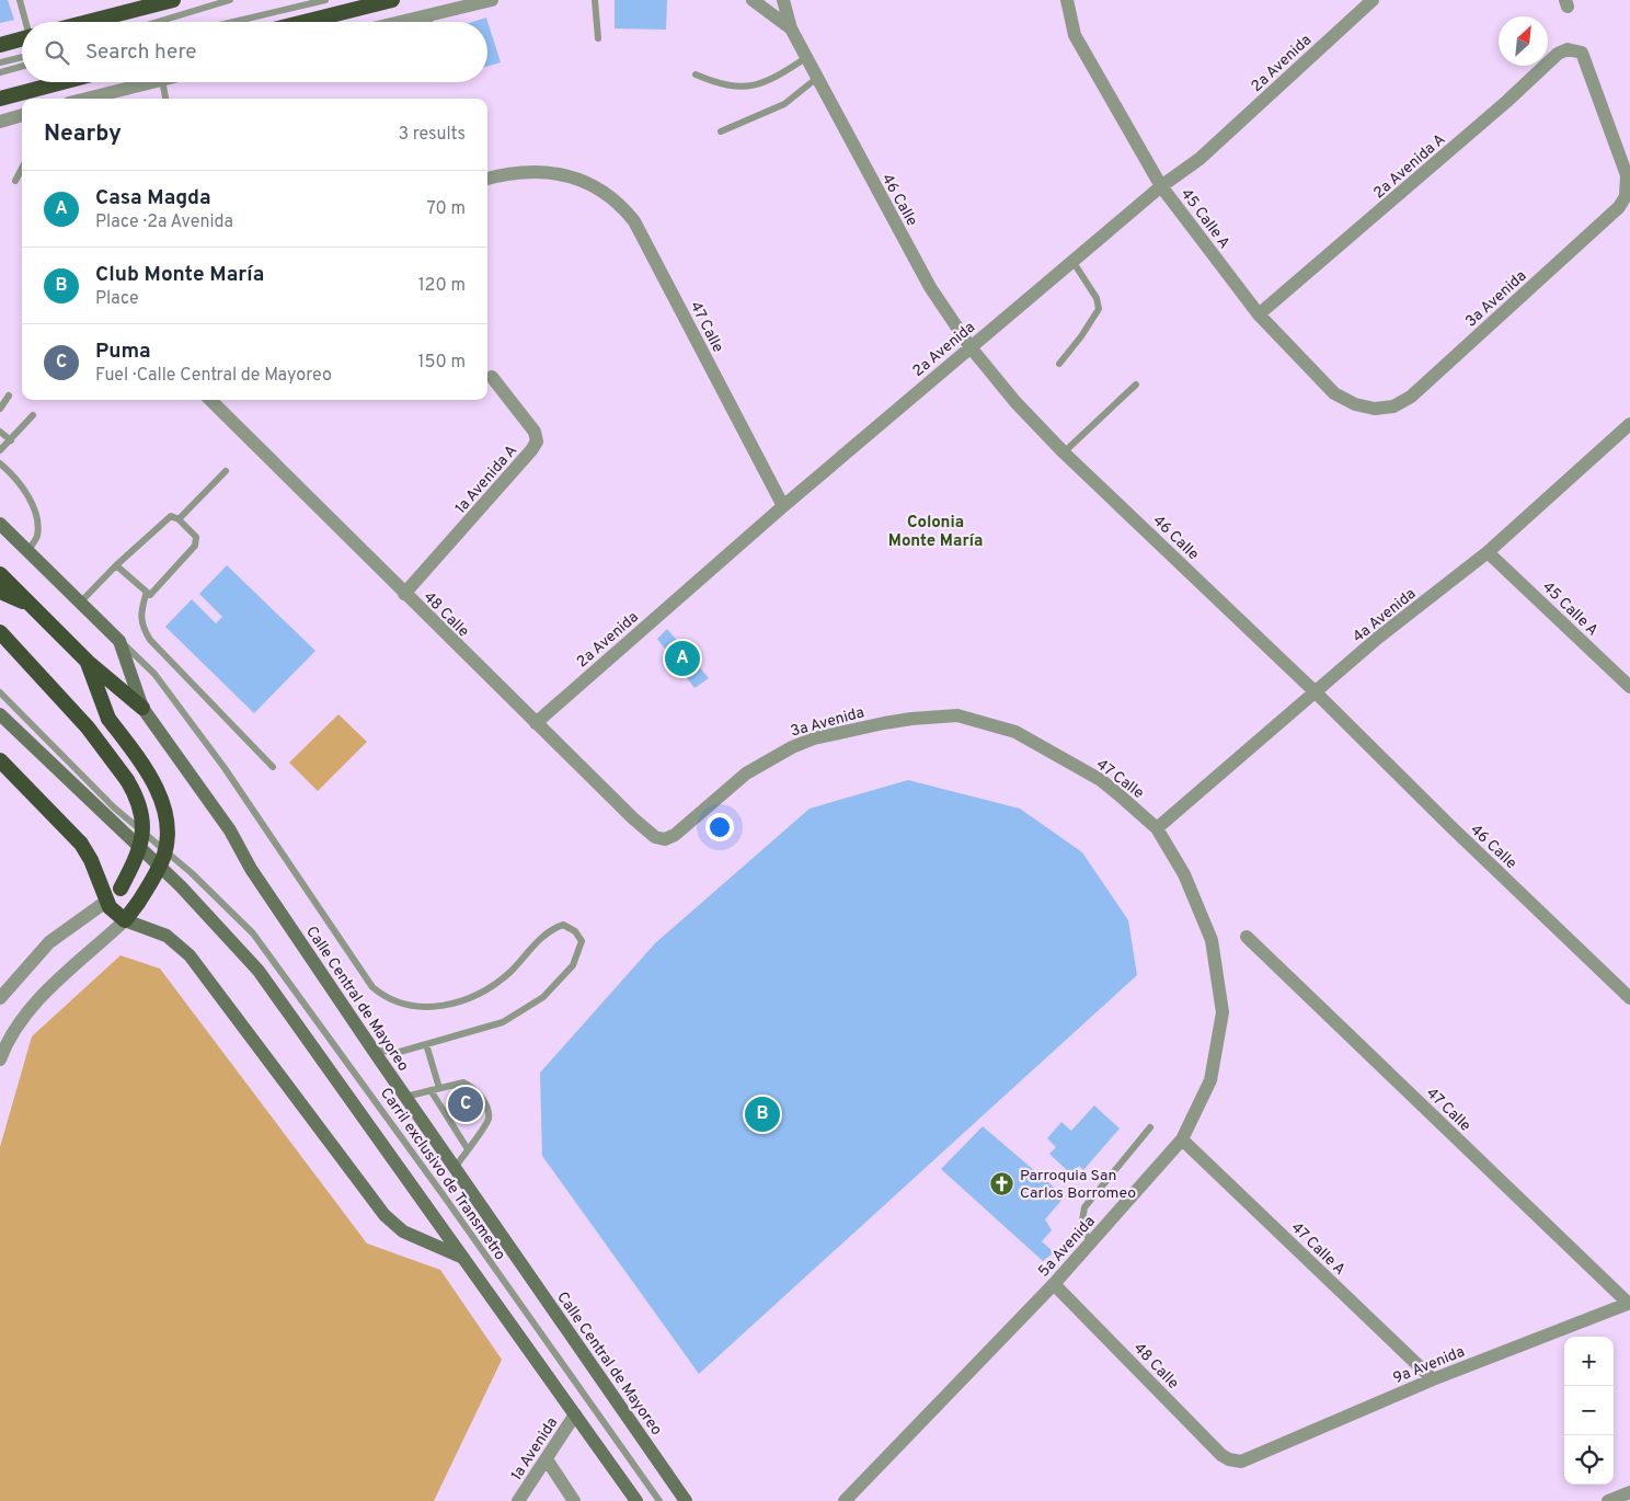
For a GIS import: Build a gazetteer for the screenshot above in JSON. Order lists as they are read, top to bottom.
{
  "streets": {
    "main road": ["Calle Central de Mayoreo"],
    "street": [
      "2a Avenida",
      "2a Avenida A",
      "46 Calle",
      "45 Calle A",
      "3a Avenida",
      "47 Calle",
      "1a Avenida A",
      "48 Calle",
      "4a Avenida",
      "5a Avenida",
      "47 Calle A",
      "9a Avenida",
      "1a Avenida"
    ],
    "lane": ["Carril exclusivo de Transmetro"]
  },
  "crossings": [
    ["2a Avenida", "46 Calle"],
    ["2a Avenida", "45 Calle A"],
    ["2a Avenida", "47 Calle"],
    ["2a Avenida", "48 Calle"],
    ["2a Avenida A", "45 Calle A"],
    ["2a Avenida A", "3a Avenida"],
    ["46 Calle", "4a Avenida"],
    ["45 Calle A", "3a Avenida"],
    ["45 Calle A", "4a Avenida"],
    ["3a Avenida", "47 Calle"],
    ["3a Avenida", "48 Calle"],
    ["47 Calle", "4a Avenida"],
    ["47 Calle", "5a Avenida"],
    ["47 Calle", "9a Avenida"],
    ["1a Avenida A", "48 Calle"],
    ["48 Calle", "5a Avenida"],
    ["48 Calle", "9a Avenida"],
    ["5a Avenida", "47 Calle A"],
    ["47 Calle A", "9a Avenida"]
  ],
  "districts": ["Colonia Monte María"],
  "places": {
    "church": ["Parroquia San Carlos Borromeo"]
  },
  "north": "top right",
  "page": {
    "search": "Search here",
    "heading": ["Nearby", "3 results"],
    "list": [
      {
        "mark": "A",
        "name": "Casa Magda",
        "note": "Place · 2a Avenida",
        "value": "70 m"
      },
      {
        "mark": "B",
        "name": "Club Monte María",
        "note": "Place",
        "value": "120 m"
      },
      {
        "mark": "C",
        "name": "Puma",
        "note": "Fuel · Calle Central de Mayoreo",
        "value": "150 m"
      }
    ],
    "pins": ["A", "C", "B"],
    "map_buttons": ["+", "−"]
  }
}
